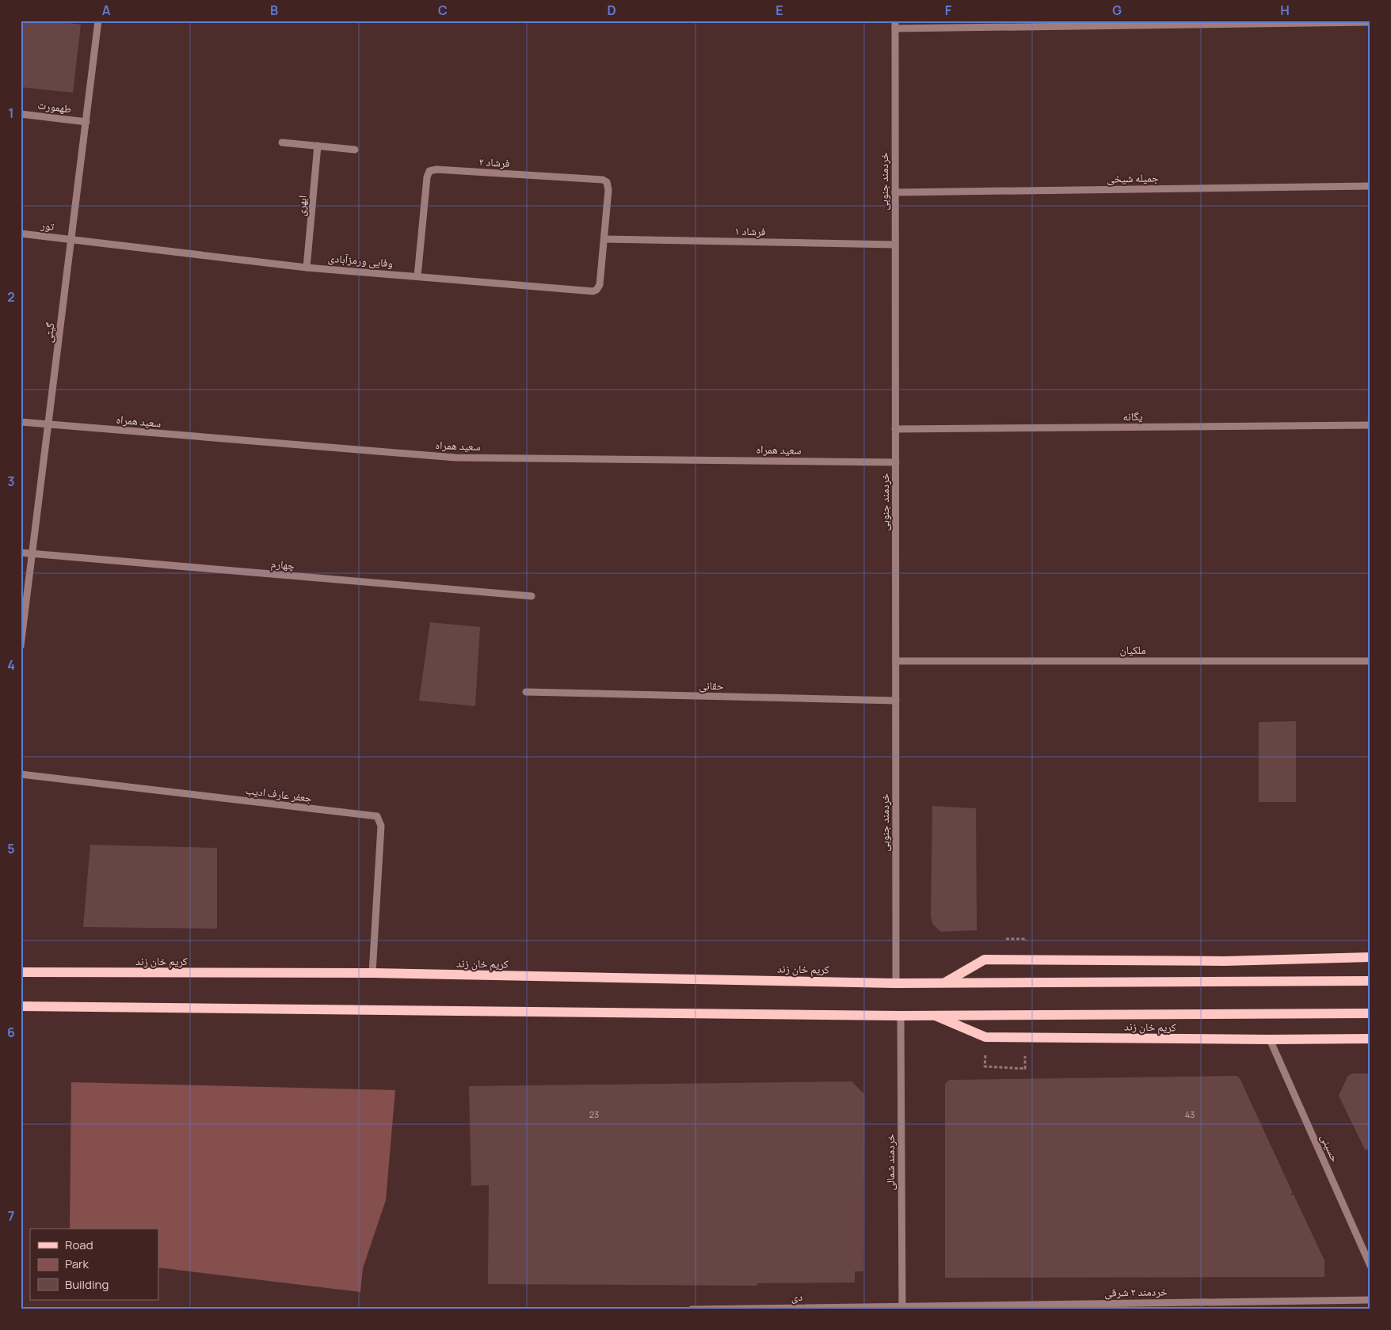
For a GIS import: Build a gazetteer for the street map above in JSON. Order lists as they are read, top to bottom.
{
  "streets": {
    "main road": ["کریم خان زند"],
    "street": [
      "طهمورث",
      "فرشاد ۲",
      "جمیله شیخی",
      "خردمند جنوبی",
      "ابهری",
      "تور",
      "فرشاد ۱",
      "وفایی ورمزآبادی",
      "گیتی",
      "یگانه",
      "سعید همراه",
      "چهارم",
      "ملکیان",
      "حقانی",
      "جعفر عارف ادیب",
      "حسینی",
      "خردمند شمالی",
      "خردمند ۲ شرقی",
      "دی"
    ]
  },
  "crossings": [
    ["طهمورث", "گیتی"],
    ["فرشاد ۲", "فرشاد ۱"],
    ["فرشاد ۲", "وفایی ورمزآبادی"],
    ["جمیله شیخی", "خردمند جنوبی"],
    ["خردمند جنوبی", "فرشاد ۱"],
    ["خردمند جنوبی", "یگانه"],
    ["خردمند جنوبی", "سعید همراه"],
    ["خردمند جنوبی", "ملکیان"],
    ["خردمند جنوبی", "حقانی"],
    ["خردمند جنوبی", "کریم خان زند"],
    ["ابهری", "وفایی ورمزآبادی"],
    ["تور", "وفایی ورمزآبادی"],
    ["تور", "گیتی"],
    ["فرشاد ۱", "وفایی ورمزآبادی"],
    ["وفایی ورمزآبادی", "گیتی"],
    ["گیتی", "سعید همراه"],
    ["گیتی", "چهارم"],
    ["جعفر عارف ادیب", "کریم خان زند"],
    ["کریم خان زند", "حسینی"],
    ["کریم خان زند", "خردمند شمالی"],
    ["خردمند شمالی", "خردمند ۲ شرقی"],
    ["خردمند شمالی", "دی"],
    ["خردمند ۲ شرقی", "دی"]
  ],
  "house_numbers": ["23", "43"],
  "legend": ["Road", "Park", "Building"],
  "grid": {
    "columns": [
      "A",
      "B",
      "C",
      "D",
      "E",
      "F",
      "G",
      "H"
    ],
    "rows": [
      "1",
      "2",
      "3",
      "4",
      "5",
      "6",
      "7"
    ]
  }
}
